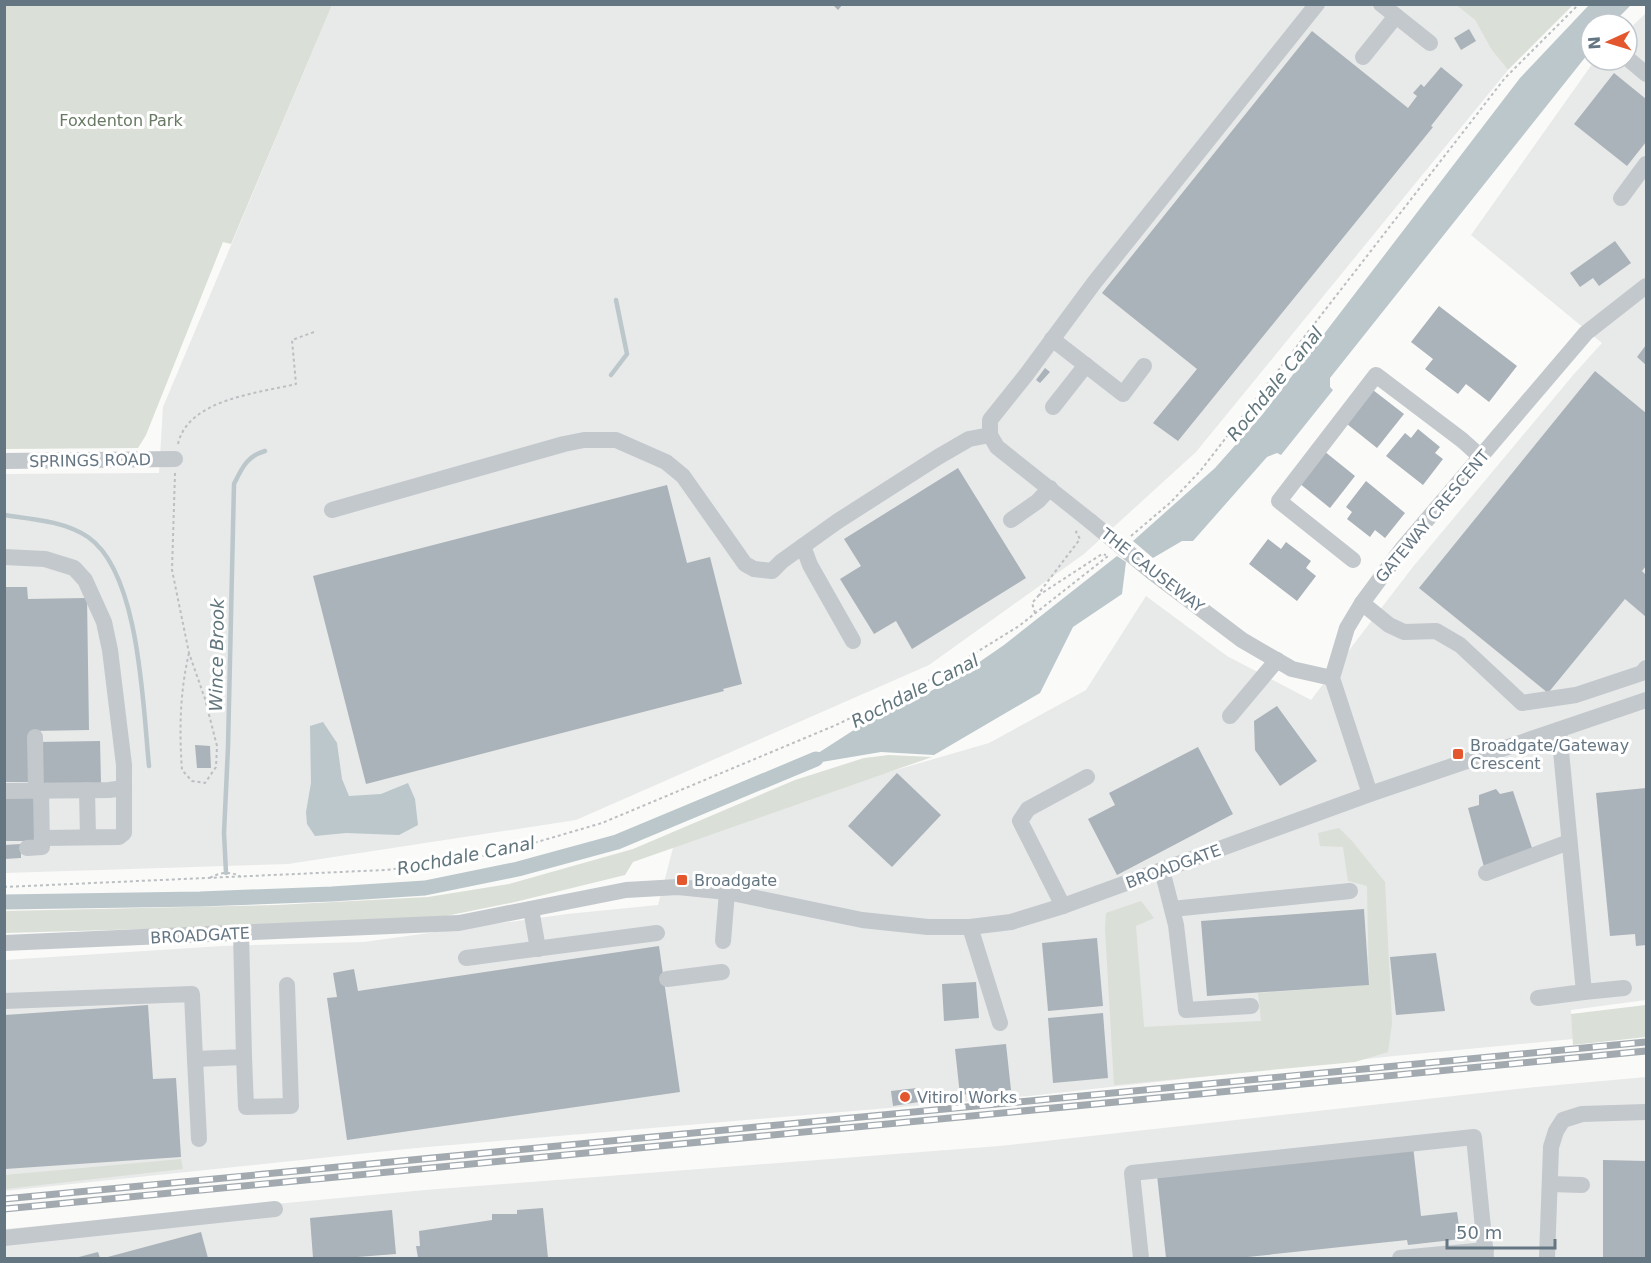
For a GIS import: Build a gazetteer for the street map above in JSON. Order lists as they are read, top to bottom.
{
  "streets": {
    "street": [
      "SPRINGS ROAD",
      "GATEWAY CRESCENT",
      "THE CAUSEWAY",
      "BROADGATE"
    ]
  },
  "crossings": [
    ["GATEWAY CRESCENT", "THE CAUSEWAY"]
  ],
  "water": ["Rochdale Canal", "Wince Brook"],
  "parks": ["Foxdenton Park"],
  "places": {
    "transit": ["Broadgate/Gateway Crescent", "Broadgate"],
    "other": ["Vitirol Works"]
  },
  "scale_bar": "50 m",
  "north": "left"
}
